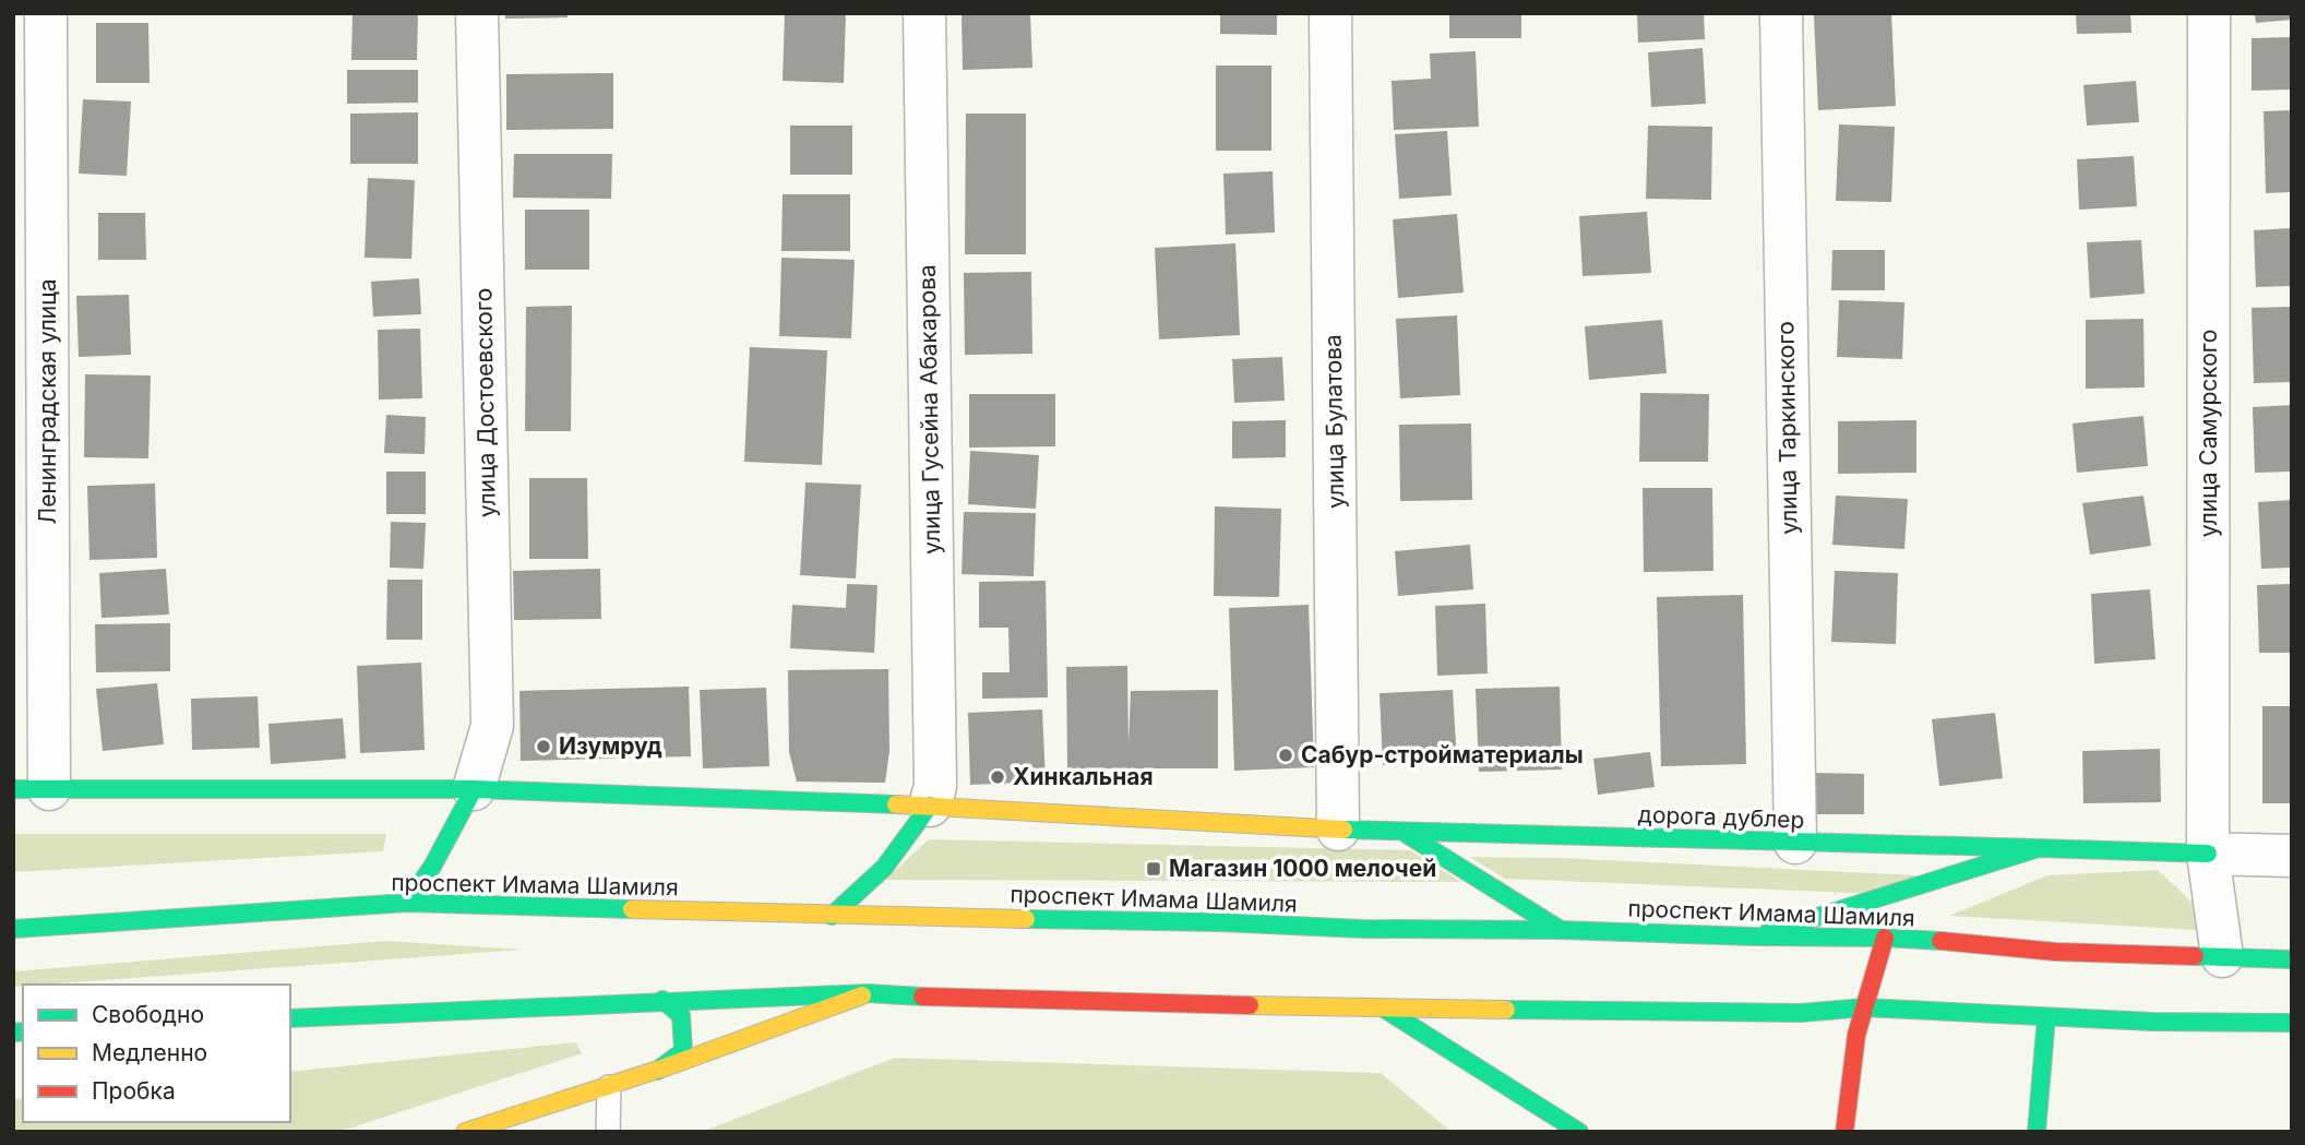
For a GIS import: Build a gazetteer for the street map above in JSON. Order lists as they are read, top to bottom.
{
  "streets": {
    "main road": ["дорога дублер", "проспект Имама Шамиля"],
    "street": [
      "Ленинградская улица",
      "улица Достоевского",
      "улица Гусейна Абакарова",
      "улица Булатова",
      "улица Таркинского",
      "улица Самурского"
    ]
  },
  "crossings": [
    ["улица Таркинского", "дорога дублер"],
    ["улица Самурского", "дорога дублер"],
    ["улица Самурского", "проспект Имама Шамиля"]
  ],
  "places": {
    "other": ["Изумруд", "Сабур-стройматериалы", "Хинкальная"],
    "transit": ["Магазин 1000 мелочей"]
  },
  "legend": ["Свободно", "Медленно", "Пробка"]
}
